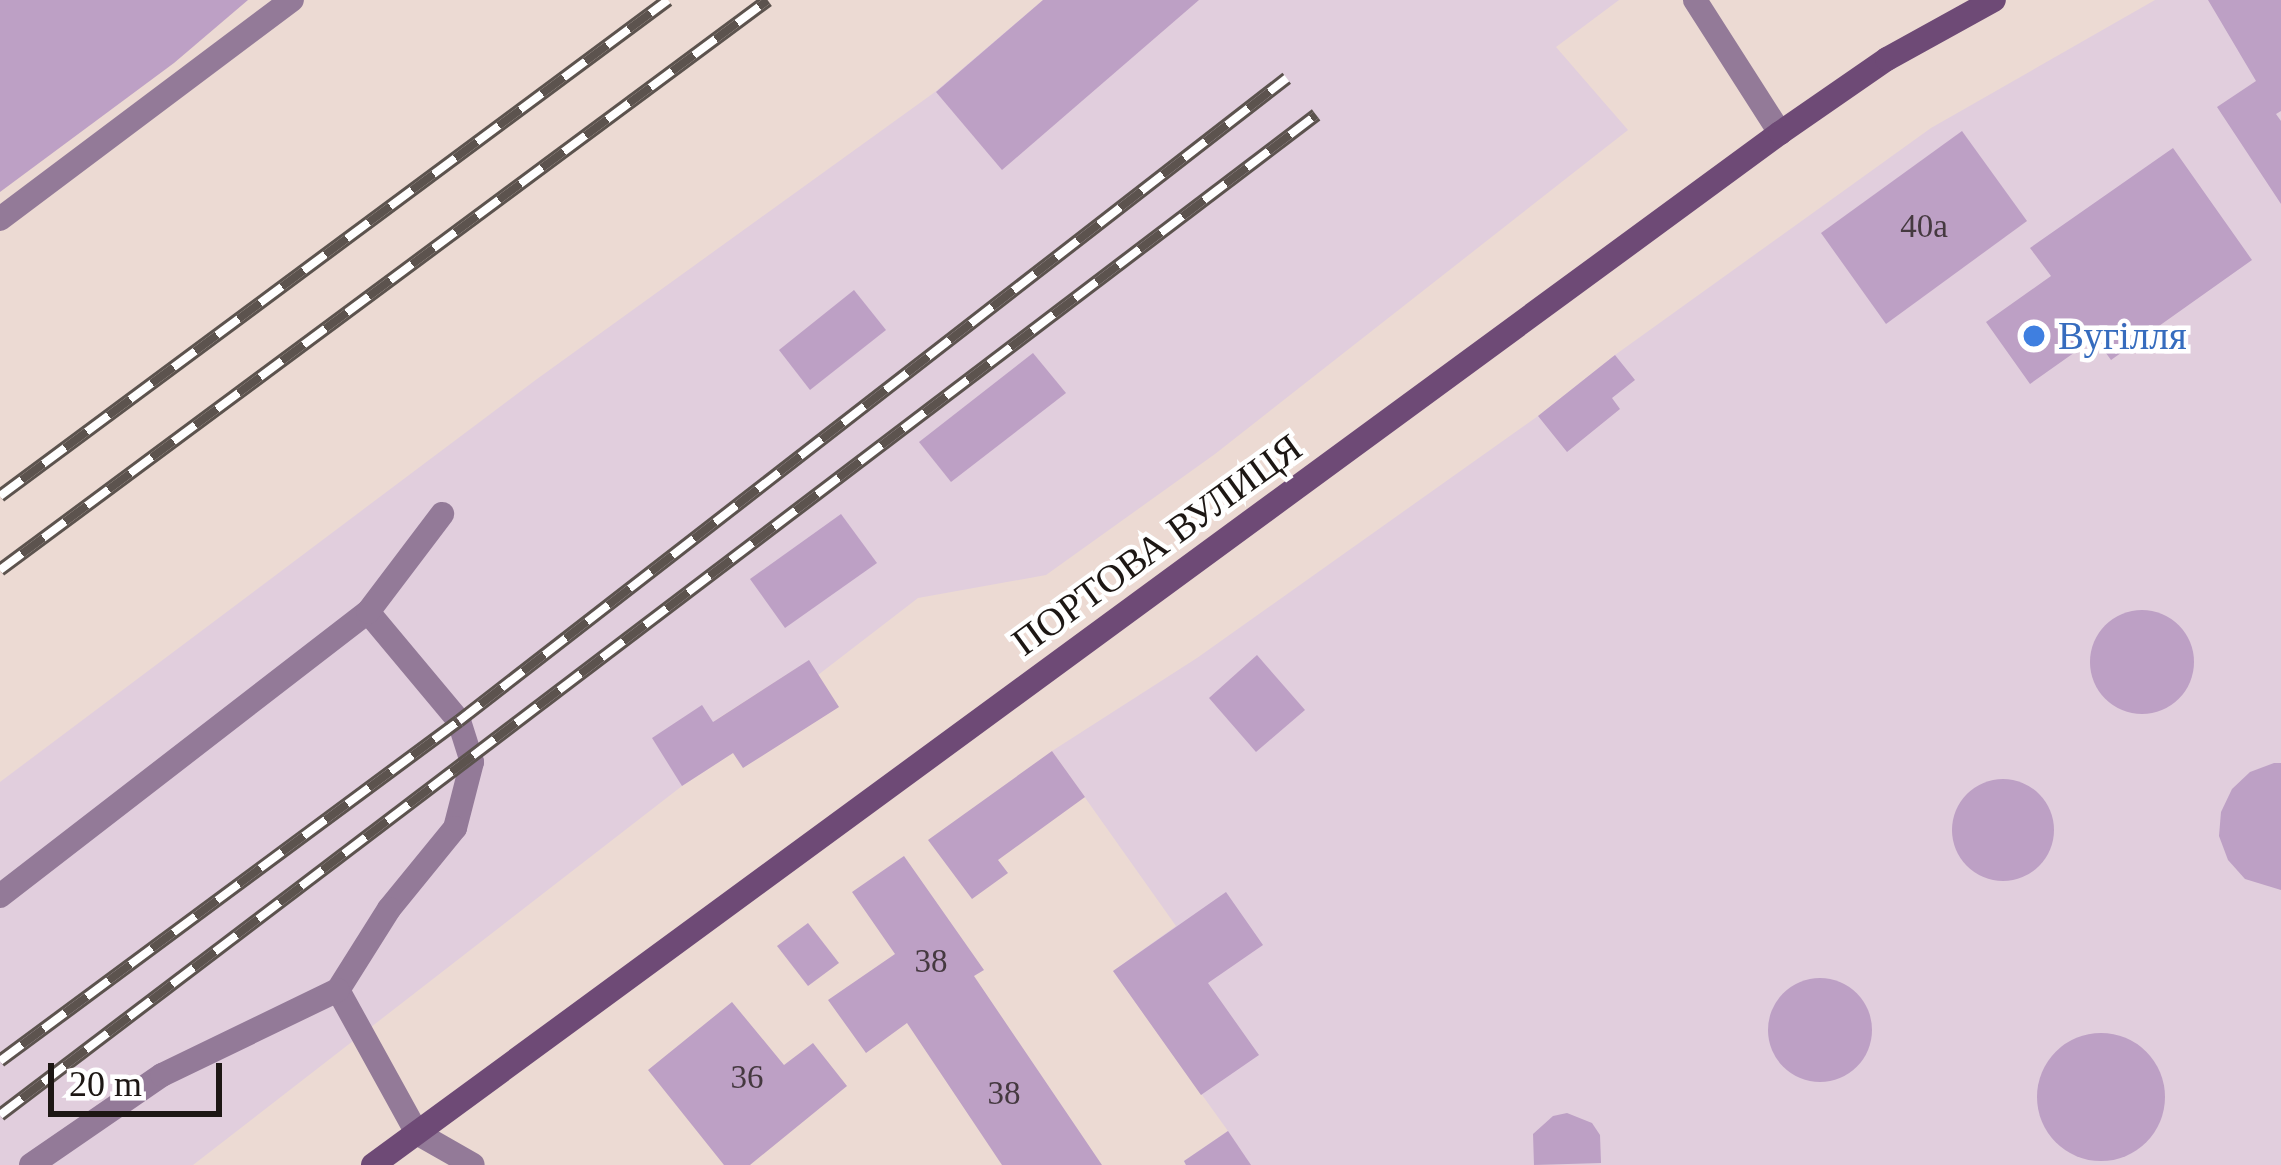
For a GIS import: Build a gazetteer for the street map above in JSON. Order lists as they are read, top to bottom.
{
  "streets": {
    "main road": ["ПОРТОВА ВУЛИЦЯ"]
  },
  "places": ["Вугілля"],
  "house_numbers": [
    "40а",
    "38",
    "36",
    "38"
  ],
  "scale_bar": "20 m"
}
